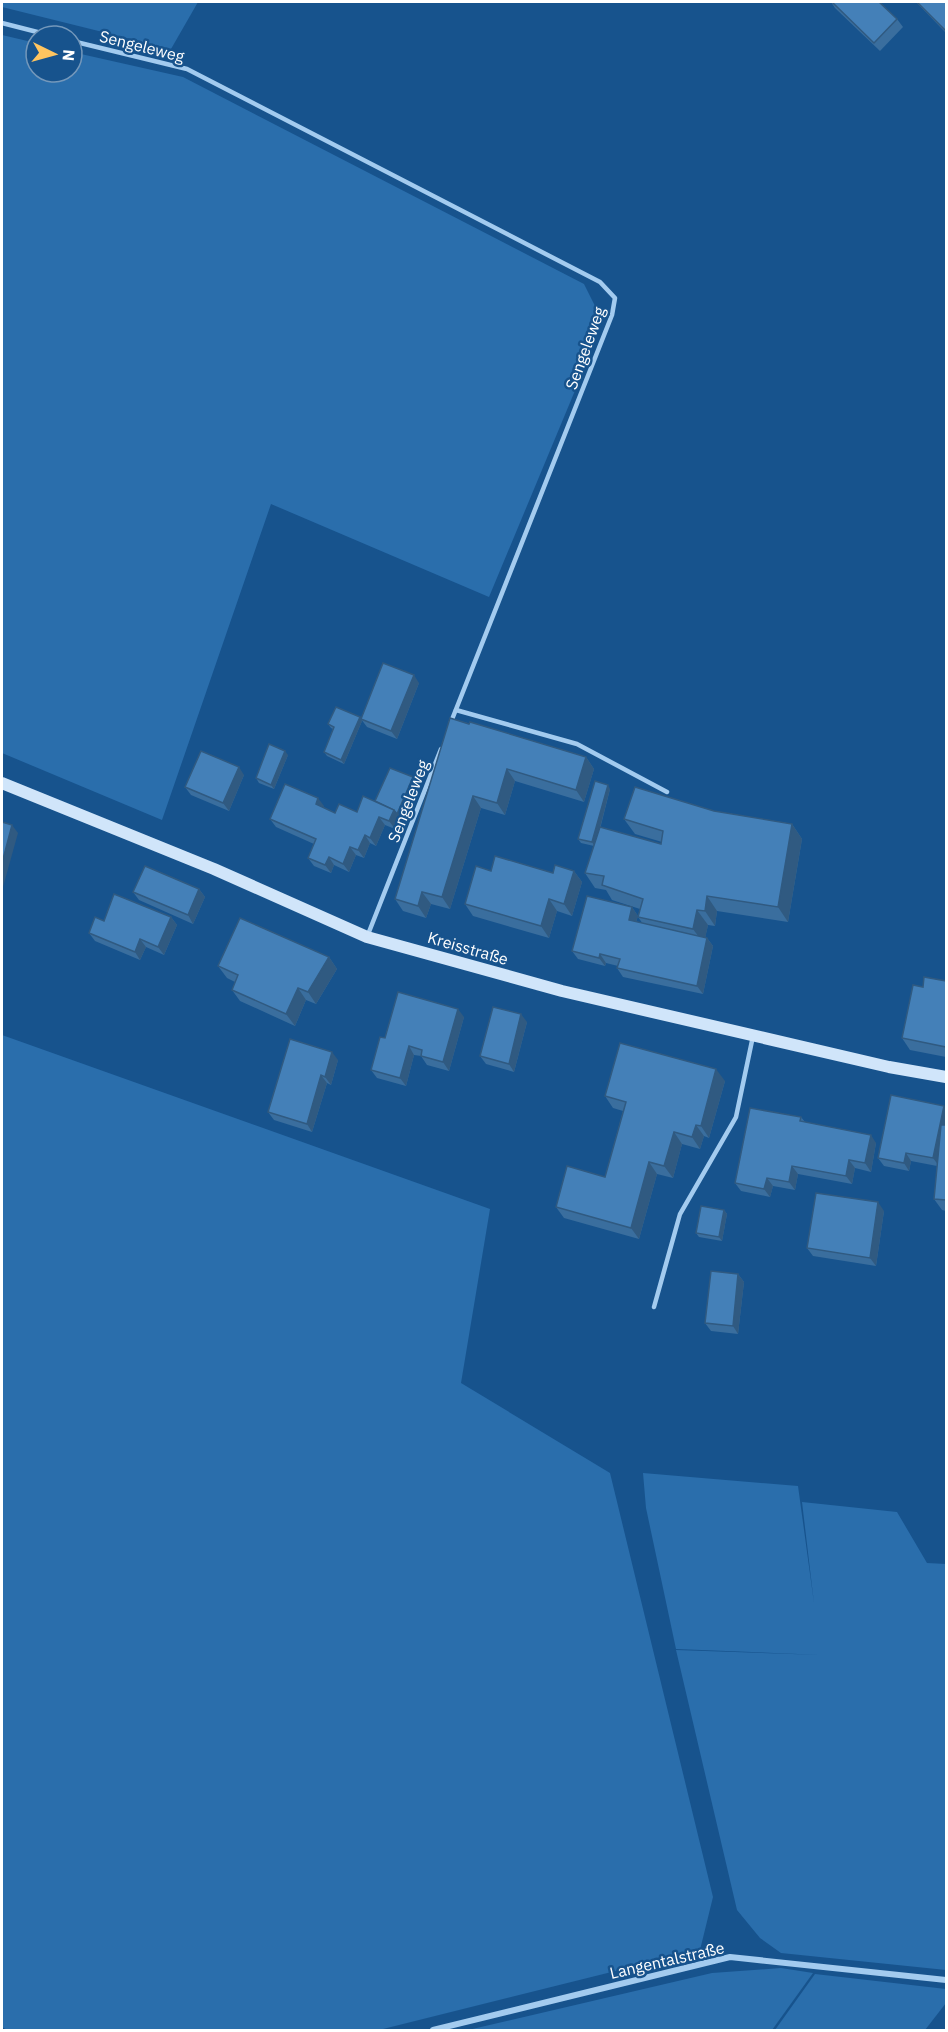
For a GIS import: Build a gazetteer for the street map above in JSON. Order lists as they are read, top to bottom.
{
  "streets": {
    "street": ["Kreisstraße", "Langentalstraße"],
    "lane": ["Sengeleweg"]
  },
  "crossings": [
    ["Sengeleweg", "Kreisstraße"]
  ],
  "north": "right"
}
